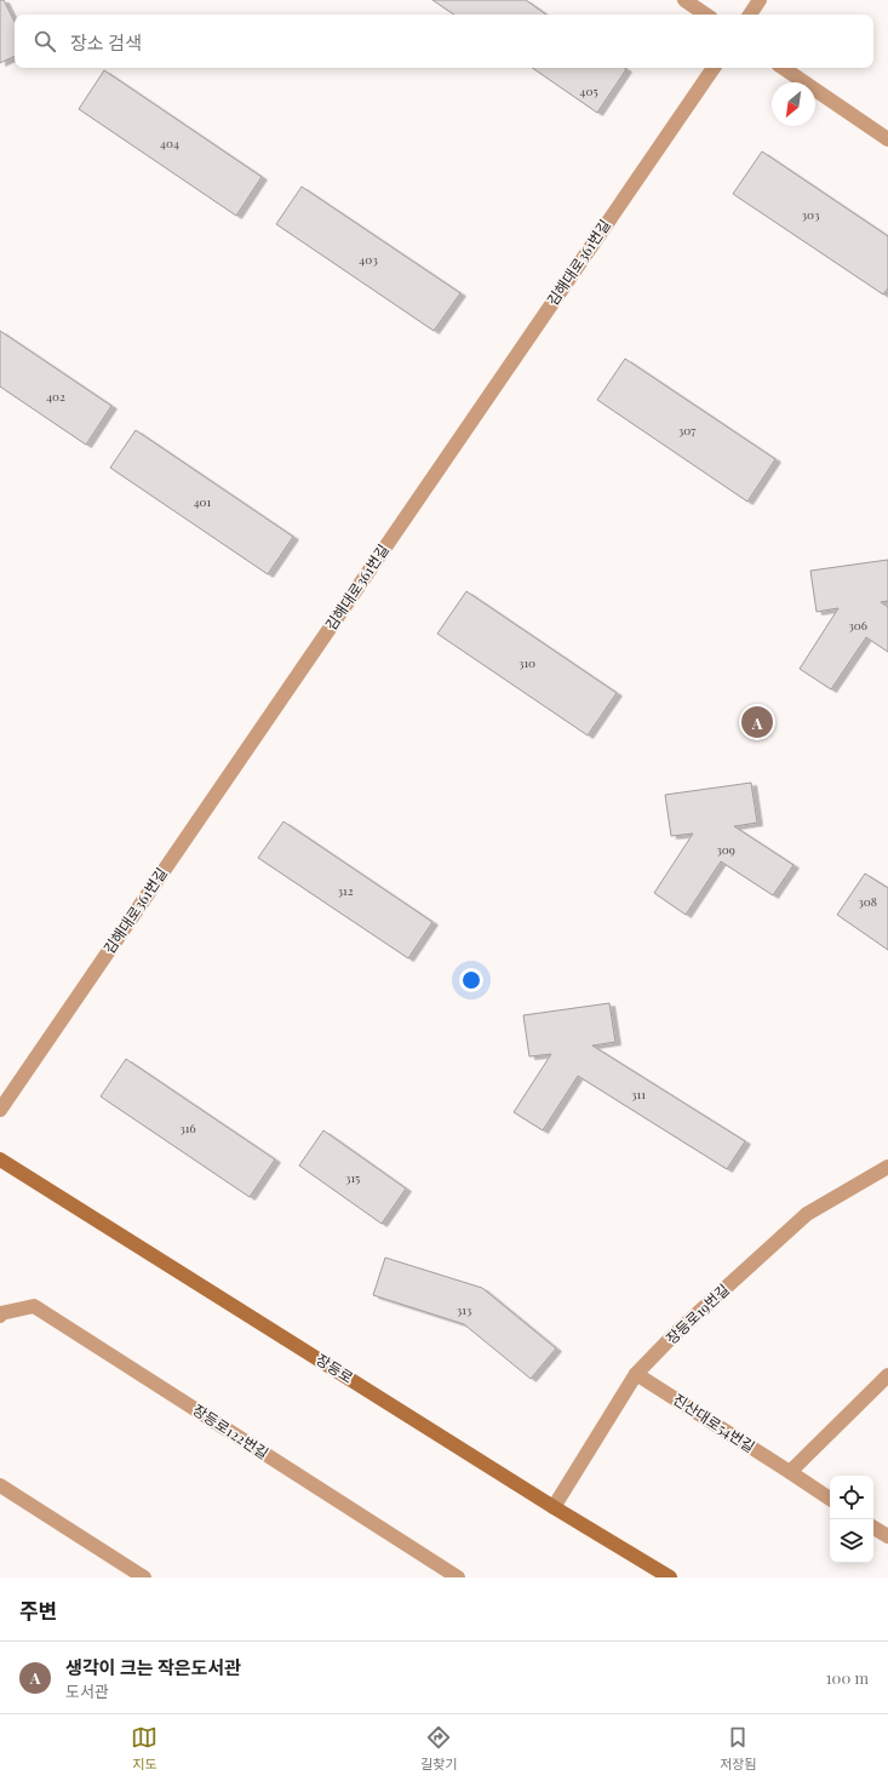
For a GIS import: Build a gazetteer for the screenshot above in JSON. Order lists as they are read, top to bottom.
{
  "streets": {
    "main road": ["장등로"],
    "street": [
      "김해대로361번길",
      "장등로19번길",
      "진산대로54번길",
      "장등로122번길"
    ]
  },
  "crossings": [
    ["장등로19번길", "장등로"],
    ["장등로19번길", "진산대로54번길"]
  ],
  "house_numbers": [
    "405",
    "404",
    "303",
    "403",
    "402",
    "307",
    "401",
    "306",
    "310",
    "309",
    "312",
    "308",
    "311",
    "316",
    "315",
    "313"
  ],
  "north": "bottom left",
  "page": {
    "search": "장소 검색",
    "pins": "A",
    "heading": "주변",
    "list": [
      {
        "mark": "A",
        "name": "생각이 크는 작은도서관",
        "note": "도서관",
        "value": "100 m"
      }
    ],
    "nav": ["지도", "길찾기", "저장됨"]
  }
}
